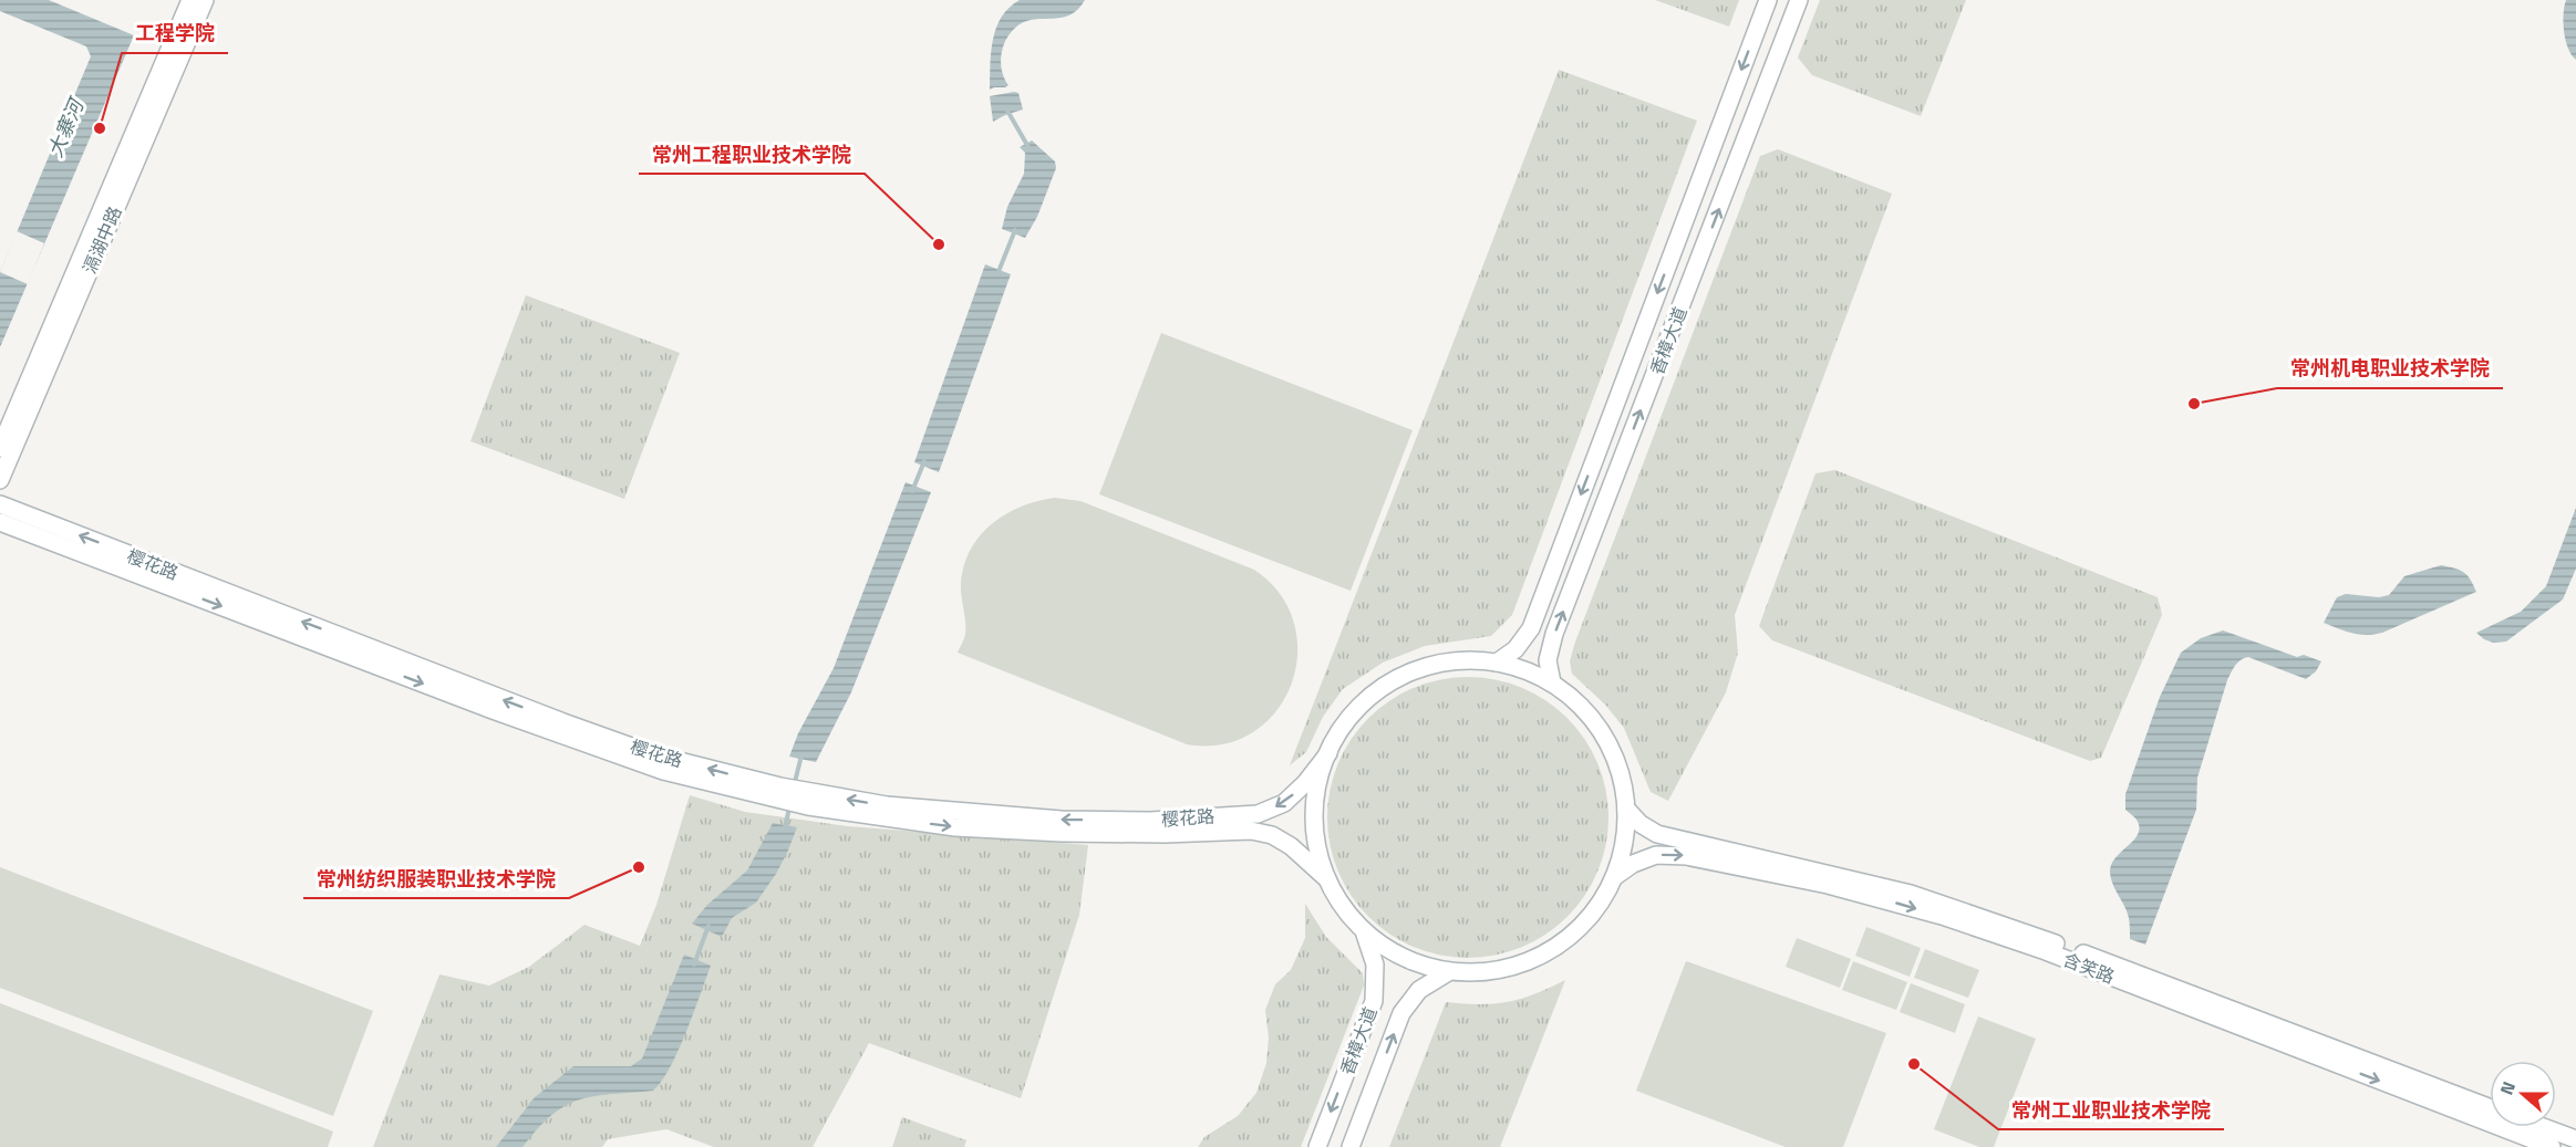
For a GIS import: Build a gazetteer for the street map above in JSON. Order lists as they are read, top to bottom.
{
  "streets": {
    "street": [
      "滆湖中路",
      "香樟大道",
      "樱花路",
      "含笑路"
    ]
  },
  "water": ["大寨河"],
  "places": [
    "工程学院",
    "常州工程职业技术学院",
    "常州机电职业技术学院",
    "常州纺织服装职业技术学院",
    "常州工业职业技术学院"
  ],
  "north": "left"
}
